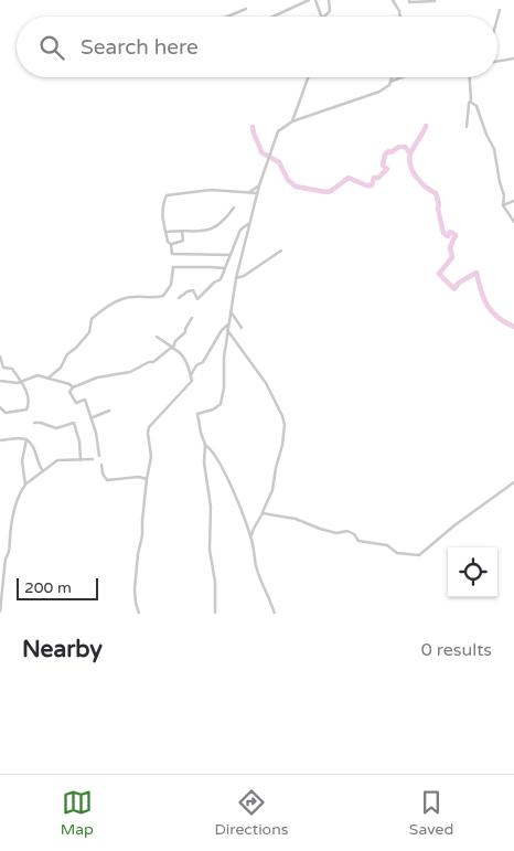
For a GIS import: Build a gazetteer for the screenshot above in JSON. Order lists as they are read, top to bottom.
{
  "scale_bar": "200 m",
  "page": {
    "search": "Search here",
    "scale": "200 m",
    "heading": ["Nearby", "0 results"],
    "nav": ["Map", "Directions", "Saved"]
  }
}
